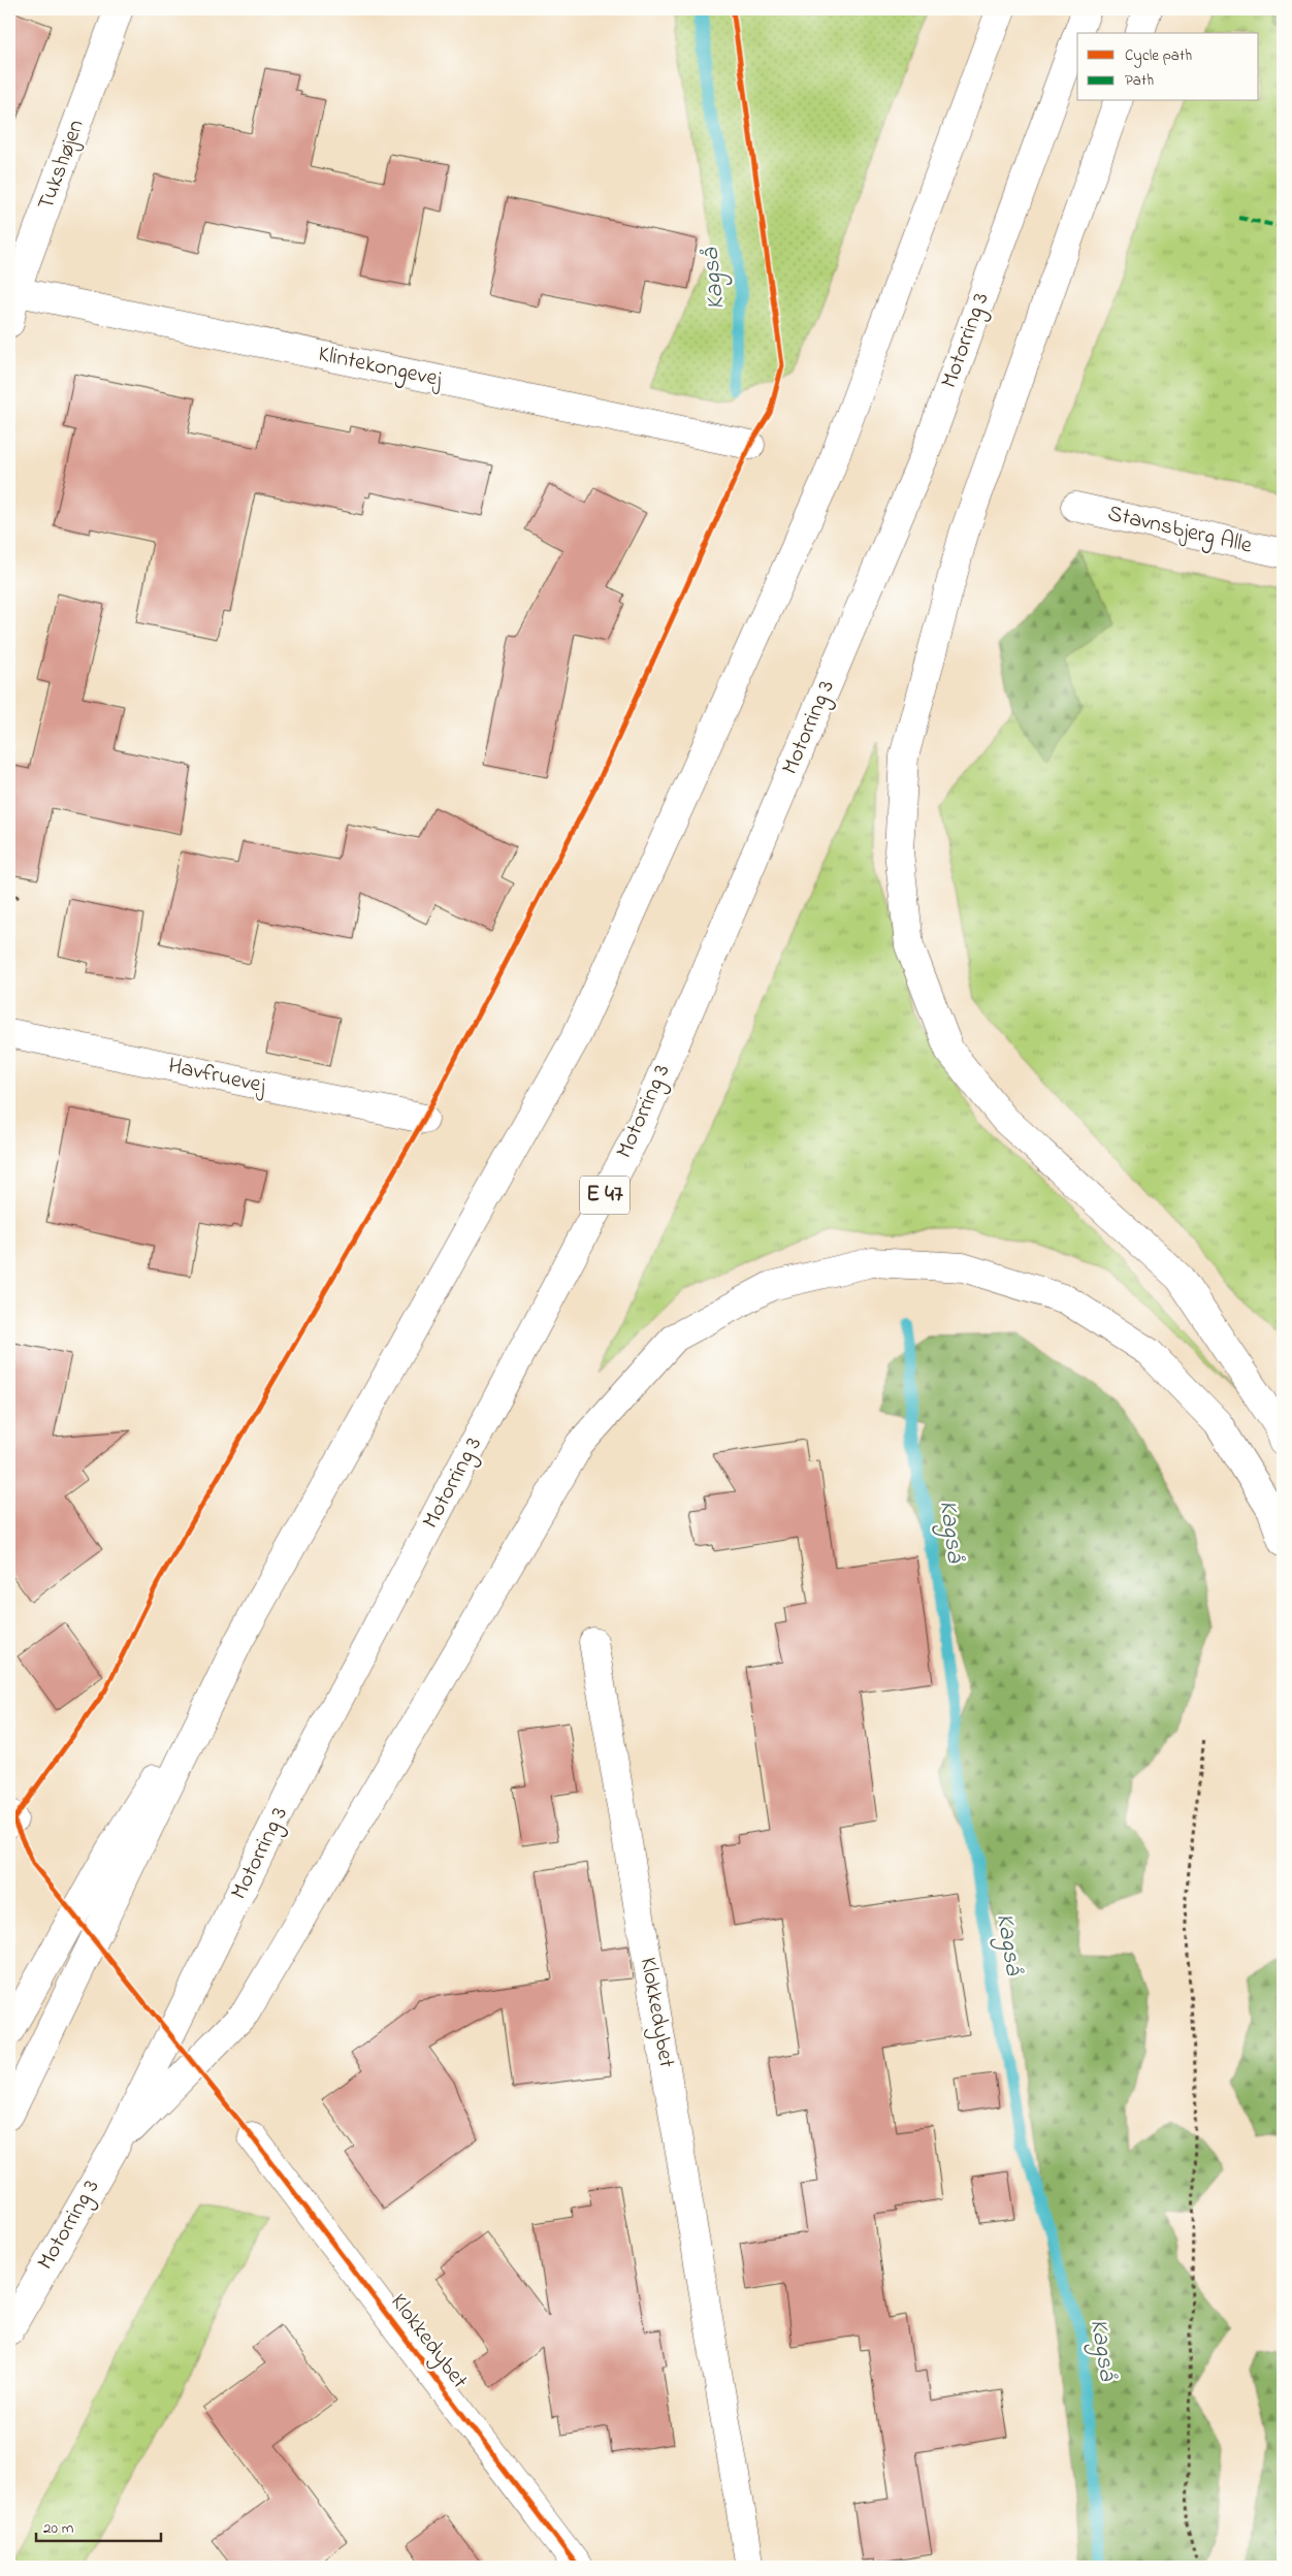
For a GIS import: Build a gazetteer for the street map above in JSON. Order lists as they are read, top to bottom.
{
  "streets": {
    "main road": [
      "Tukshøjen",
      "Motorring 3",
      "Klintekongevej",
      "Stavnsbjerg Alle",
      "Havfruevej",
      "E 47",
      "Klokkedybet"
    ]
  },
  "crossings": [
    ["Tukshøjen", "Klintekongevej"]
  ],
  "water": ["Kagså"],
  "legend": ["Cycle path", "Path"],
  "scale_bar": "20 m"
}
